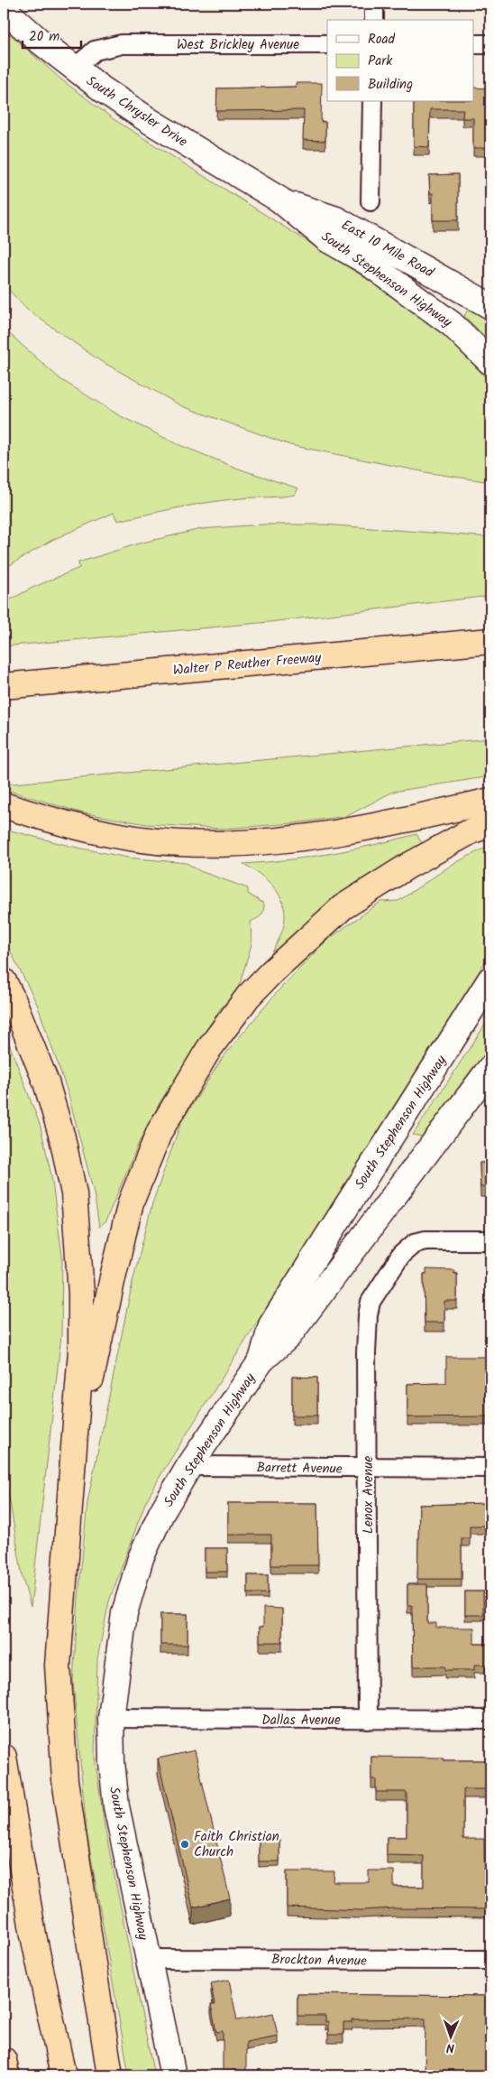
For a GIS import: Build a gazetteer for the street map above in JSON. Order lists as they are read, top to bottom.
{
  "streets": {
    "highway": ["Walter P Reuther Freeway"],
    "main road": ["South Chrysler Drive", "East 10 Mile Road", "South Stephenson Highway"],
    "street": [
      "West Brickley Avenue",
      "Barrett Avenue",
      "Lenox Avenue",
      "Dallas Avenue",
      "Brockton Avenue"
    ]
  },
  "crossings": [
    ["West Brickley Avenue", "South Chrysler Drive"],
    ["South Chrysler Drive", "East 10 Mile Road"],
    ["South Chrysler Drive", "South Stephenson Highway"],
    ["East 10 Mile Road", "South Stephenson Highway"],
    ["South Stephenson Highway", "Barrett Avenue"],
    ["South Stephenson Highway", "Dallas Avenue"],
    ["South Stephenson Highway", "Brockton Avenue"],
    ["Barrett Avenue", "Lenox Avenue"],
    ["Lenox Avenue", "Dallas Avenue"]
  ],
  "places": ["Faith Christian Church"],
  "legend": ["Road", "Park", "Building"],
  "scale_bar": "20 m",
  "north": "bottom"
}
